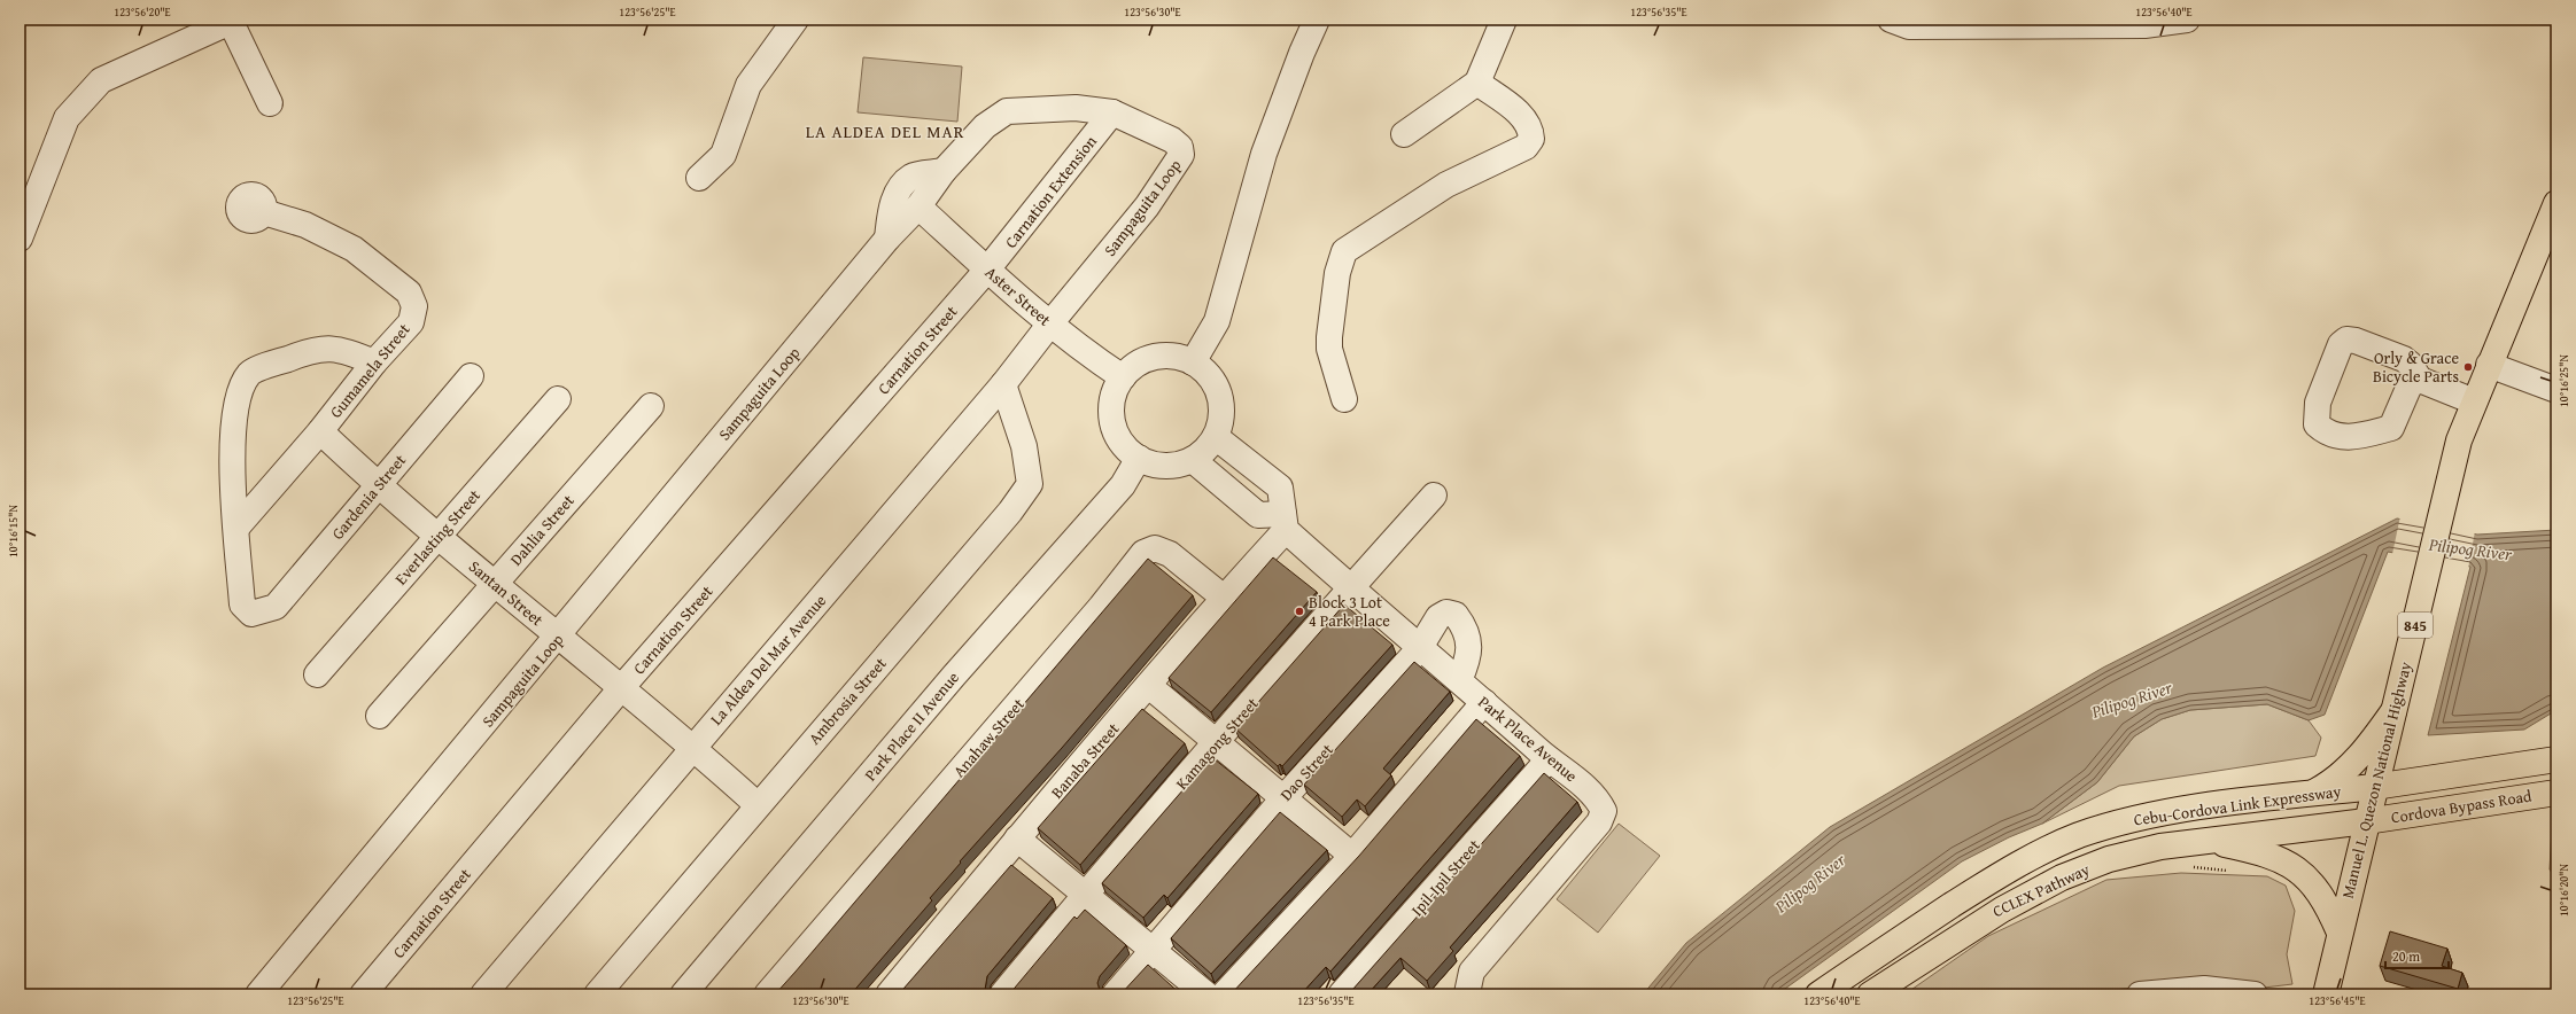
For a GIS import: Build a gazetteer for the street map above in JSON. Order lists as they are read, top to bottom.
{
  "streets": {
    "main road": [
      "845",
      "Manuel L. Quezon National Highway",
      "Cebu-Cordova Link Expressway",
      "Cordova Bypass Road"
    ],
    "street": [
      "Carnation Extension",
      "Sampaguita Loop",
      "Aster Street",
      "Carnation Street",
      "Gumamela Street",
      "Gardenia Street",
      "Dahlia Street",
      "Everlasting Street",
      "Santan Street",
      "La Aldea Del Mar Avenue",
      "Ambrosia Street",
      "Park Place II Avenue",
      "Anahaw Street",
      "Park Place Avenue",
      "Kamagong Street",
      "Banaba Street",
      "Dao Street",
      "Ipil-Ipil Street"
    ]
  },
  "crossings": [
    ["Carnation Extension", "Sampaguita Loop"],
    ["Carnation Extension", "Aster Street"],
    ["Carnation Extension", "Carnation Street"],
    ["Sampaguita Loop", "Aster Street"],
    ["Sampaguita Loop", "Santan Street"],
    ["Sampaguita Loop", "La Aldea Del Mar Avenue"],
    ["Aster Street", "Carnation Street"],
    ["Aster Street", "La Aldea Del Mar Avenue"],
    ["Aster Street", "Park Place II Avenue"],
    ["Carnation Street", "Santan Street"],
    ["Gumamela Street", "Gardenia Street"],
    ["Gumamela Street", "Santan Street"],
    ["Gardenia Street", "Santan Street"],
    ["Dahlia Street", "Santan Street"],
    ["Everlasting Street", "Santan Street"],
    ["Santan Street", "La Aldea Del Mar Avenue"],
    ["Santan Street", "Ambrosia Street"],
    ["La Aldea Del Mar Avenue", "Ambrosia Street"],
    ["Anahaw Street", "Banaba Street"],
    ["Park Place Avenue", "Kamagong Street"],
    ["Park Place Avenue", "Banaba Street"],
    ["Park Place Avenue", "Dao Street"],
    ["Park Place Avenue", "Ipil-Ipil Street"],
    ["Manuel L. Quezon National Highway", "Cebu-Cordova Link Expressway"],
    ["Manuel L. Quezon National Highway", "Cordova Bypass Road"],
    ["Cebu-Cordova Link Expressway", "Cordova Bypass Road"]
  ],
  "districts": ["LA ALDEA DEL MAR"],
  "water": ["Pilipog River"],
  "places": ["Orly & Grace Bicycle Parts", "Block 3 Lot 4 Park Place"],
  "scale_bar": "20 m",
  "coordinates": [
    "123°56'20\"E",
    "123°56'25\"E",
    "123°56'30\"E",
    "123°56'35\"E",
    "123°56'40\"E",
    "10°16'25\"N",
    "10°16'15\"N",
    "10°16'20\"N",
    "123°56'45\"E"
  ]
}
